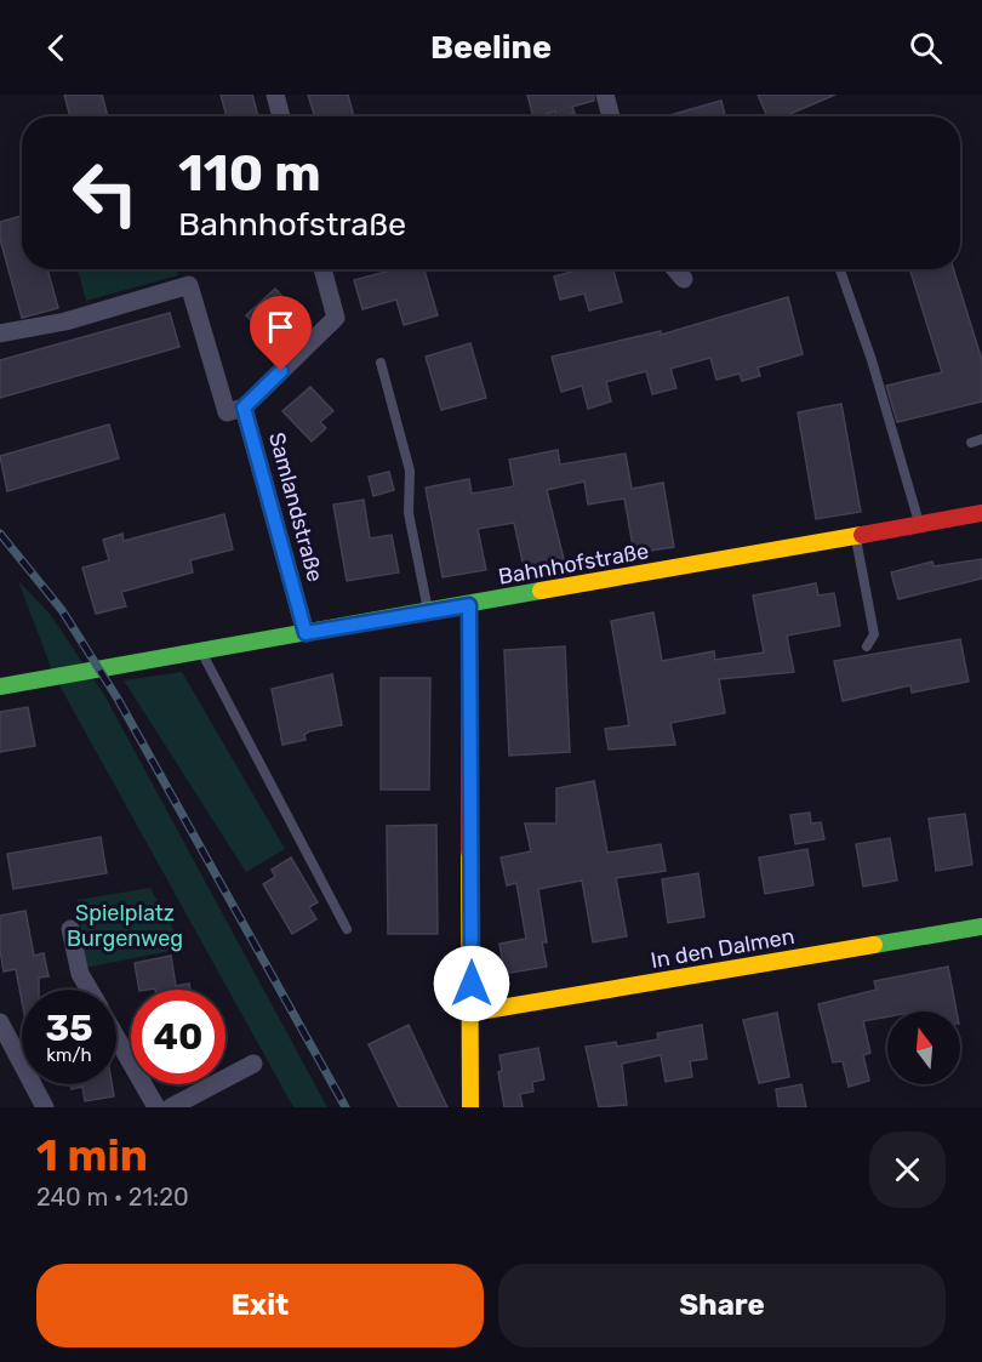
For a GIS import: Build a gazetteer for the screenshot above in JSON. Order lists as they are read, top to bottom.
{
  "streets": {
    "street": ["Samlandstraße", "Bahnhofstraße", "In den Dalmen"]
  },
  "crossings": [
    ["Samlandstraße", "Bahnhofstraße"]
  ],
  "parks": ["Spielplatz Burgenweg"],
  "north": "top",
  "page": {
    "header": "Beeline",
    "turn": ["110 m", "Bahnhofstraße"],
    "speed": "35 km/h",
    "limit": "40",
    "heading": ["1 min", "240 m · 21:20"],
    "buttons": ["Exit", "Share"]
  }
}
